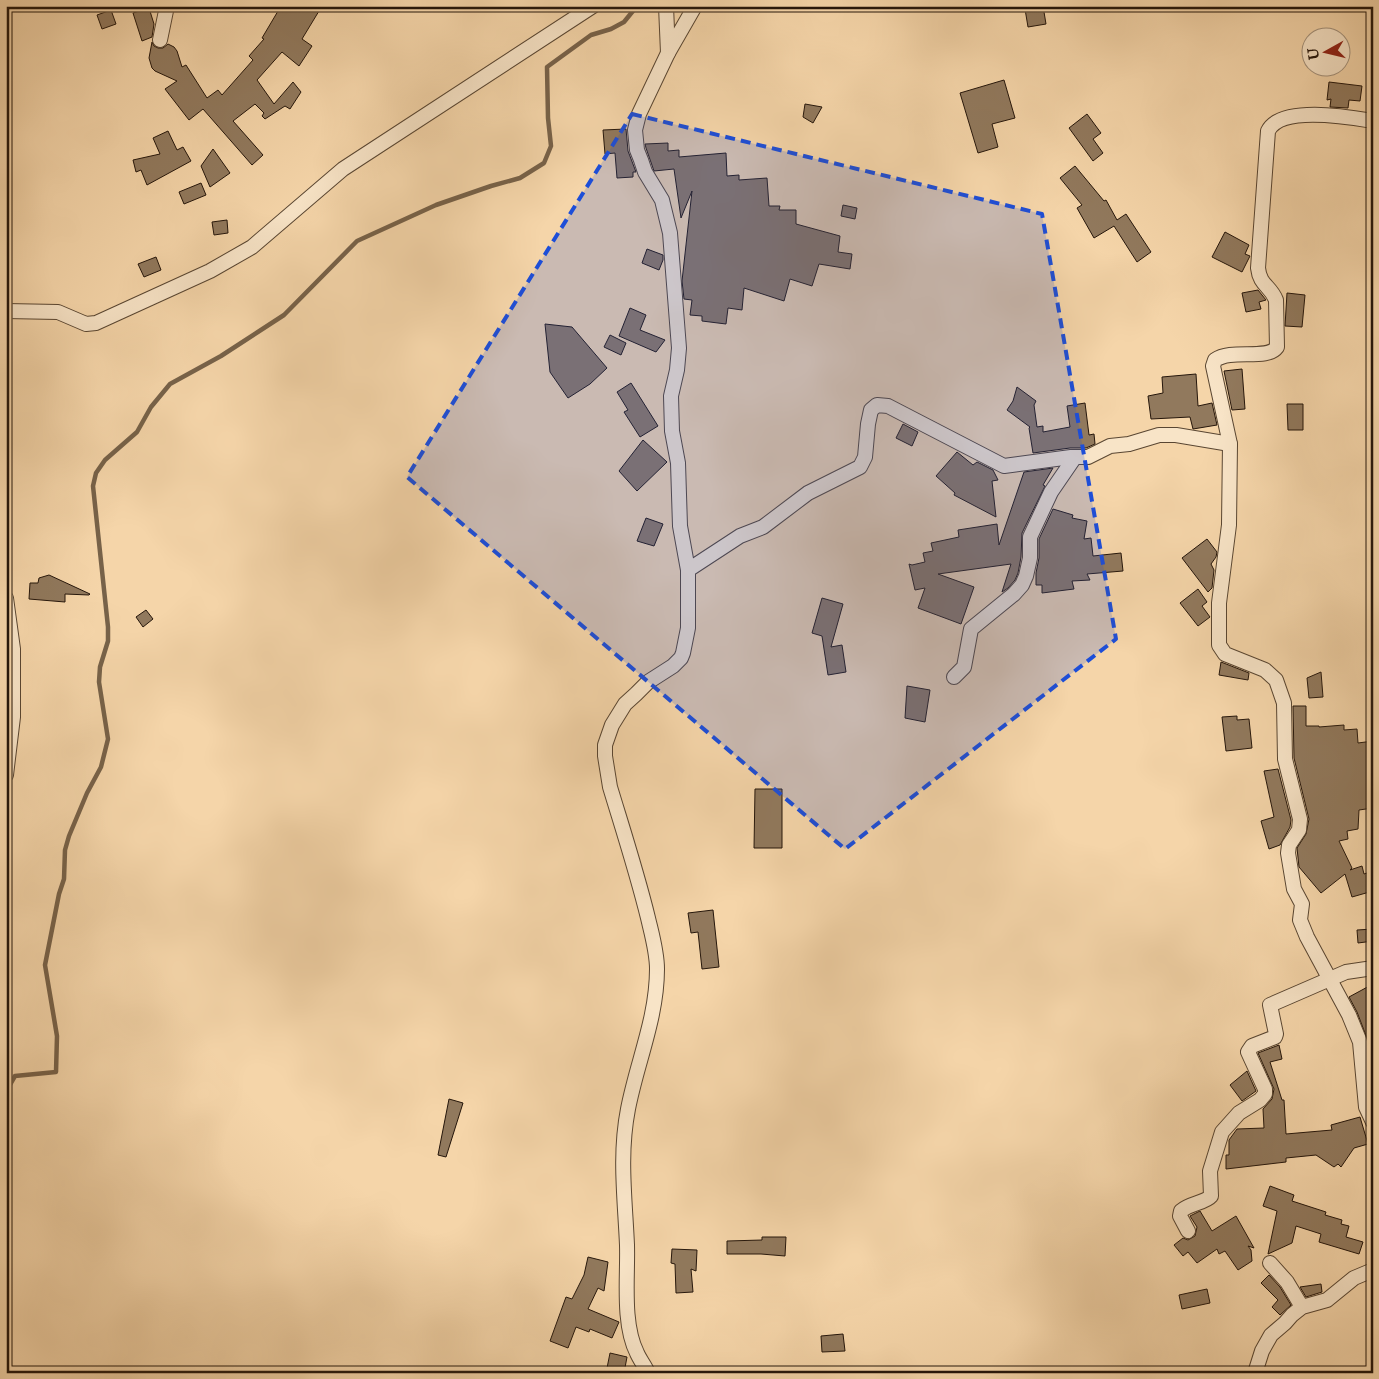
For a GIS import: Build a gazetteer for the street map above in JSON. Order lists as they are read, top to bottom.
{
  "north": "left"
}
